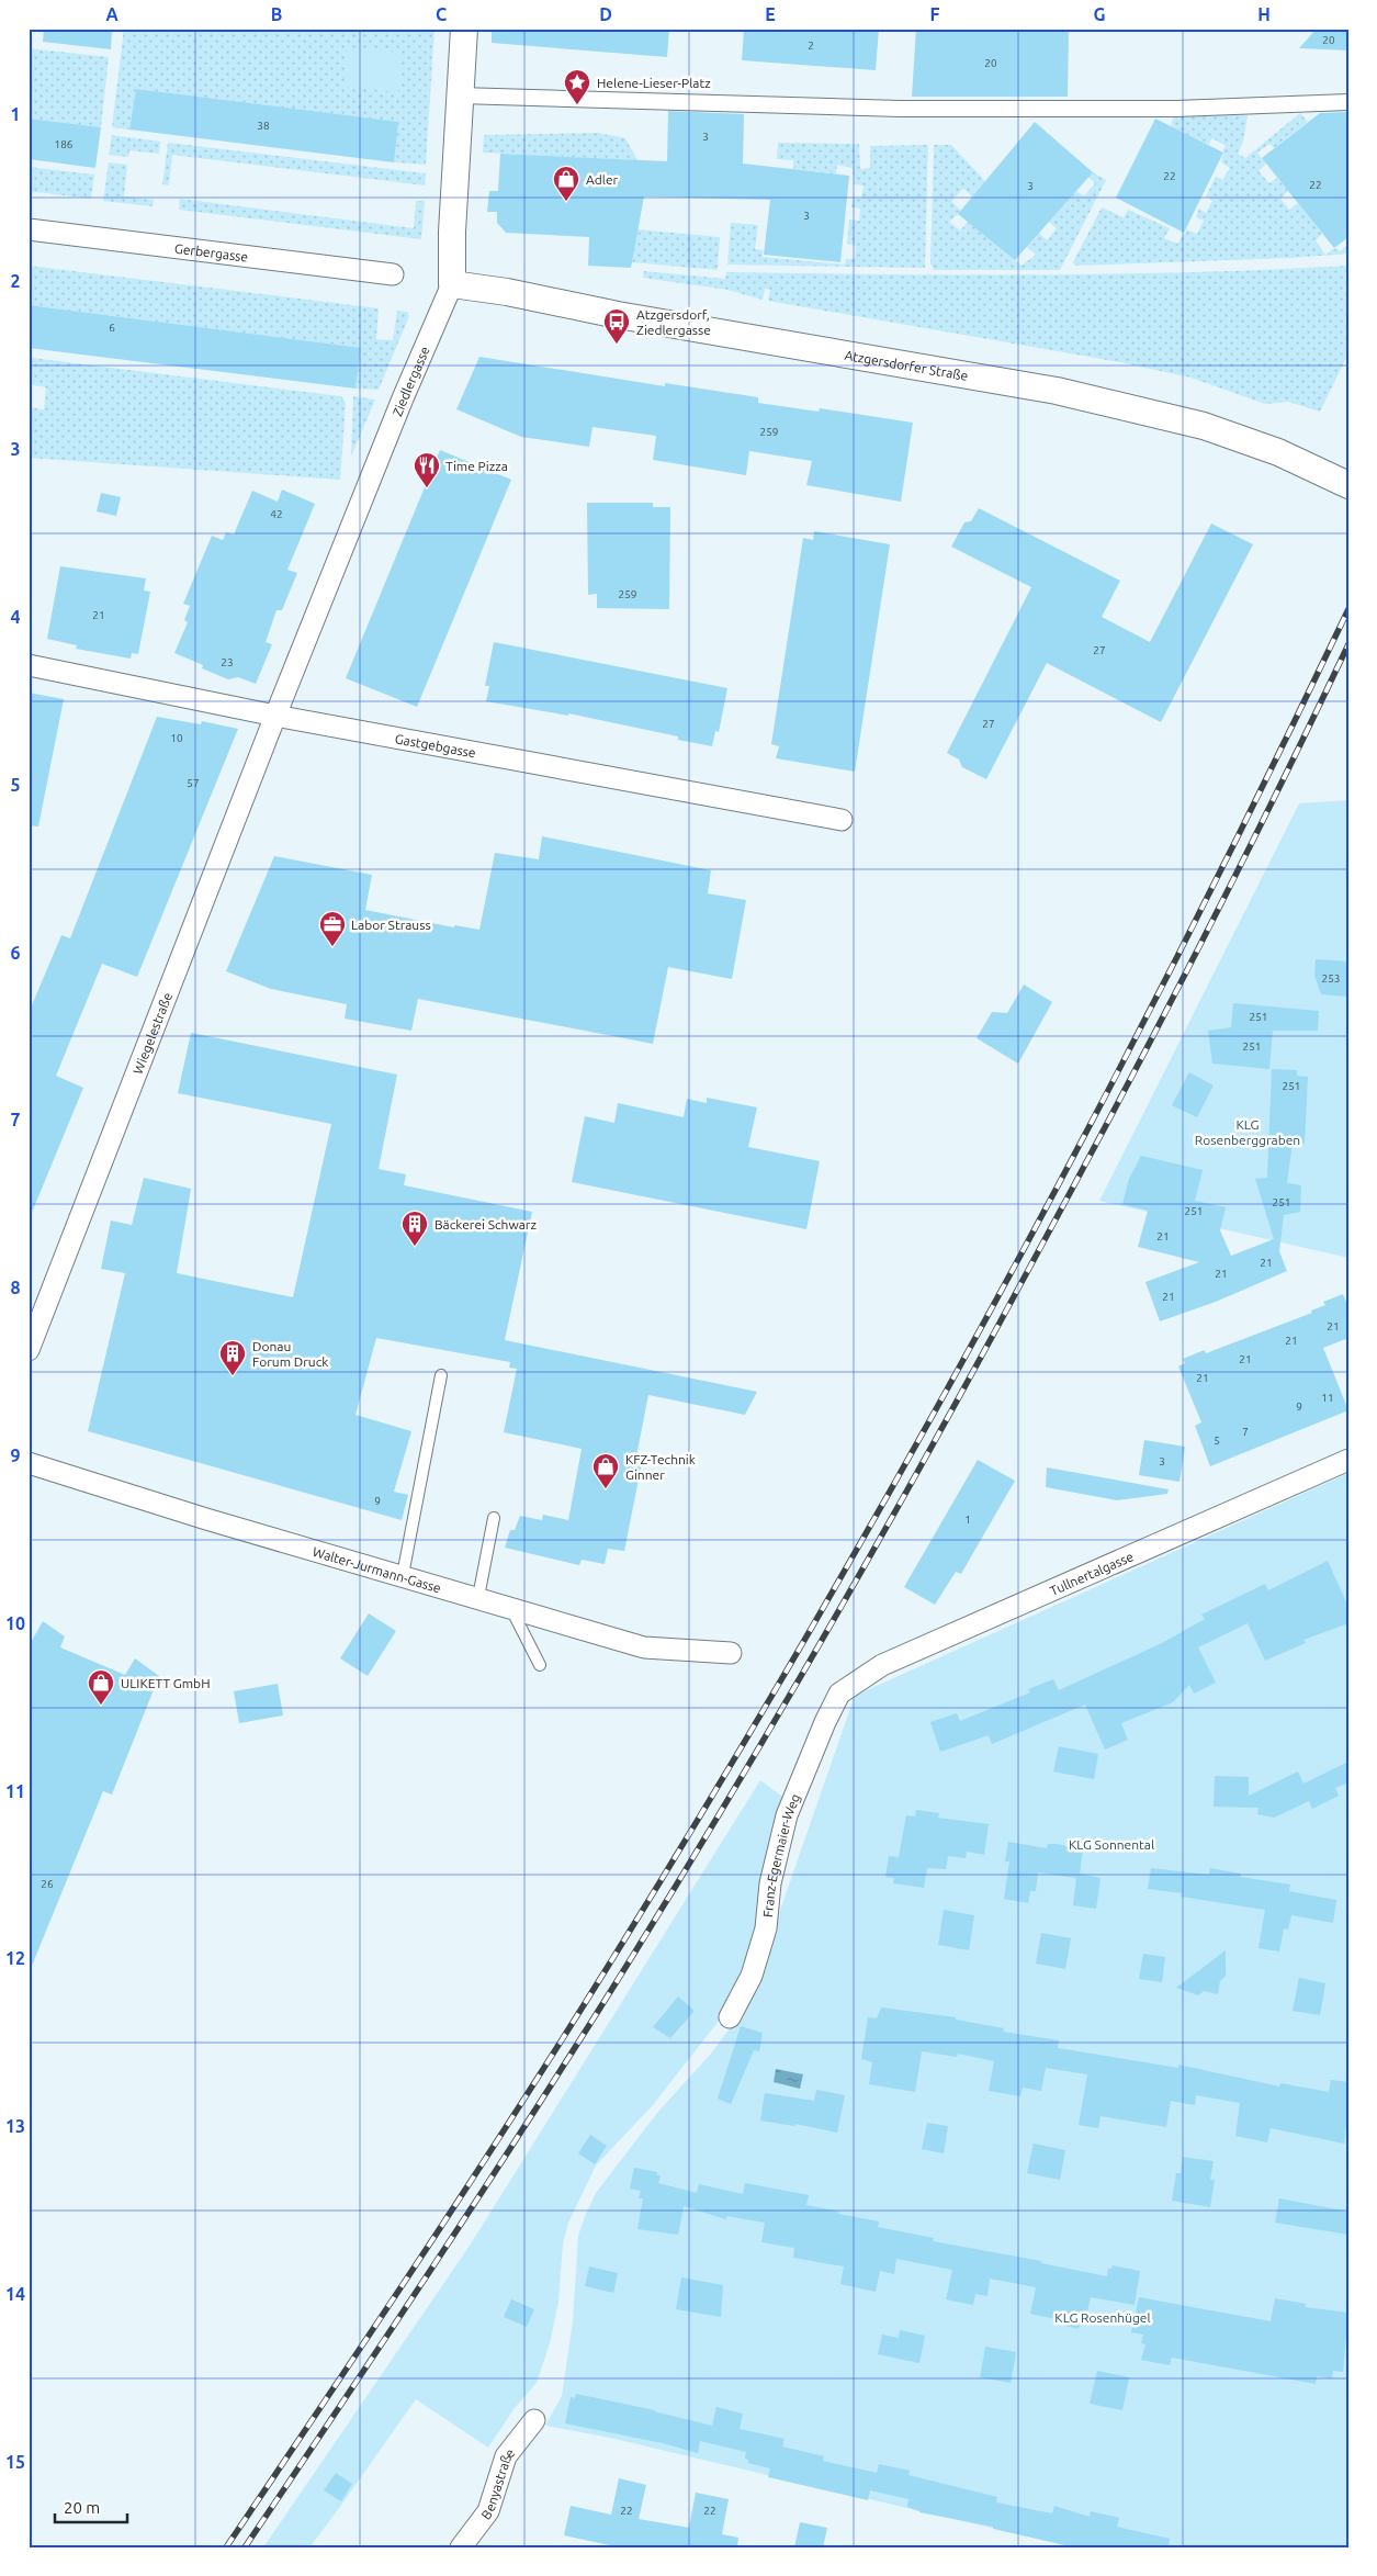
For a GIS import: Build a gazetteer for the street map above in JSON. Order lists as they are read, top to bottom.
{
  "streets": {
    "street": [
      "Gerbergasse",
      "Atzgersdorfer Straße",
      "Ziedlergasse",
      "Gastgebgasse",
      "Wiegelestraße",
      "Walter-Jurmann-Gasse",
      "Tullnertalgasse",
      "Franz-Egermaier-Weg",
      "Benyastraße"
    ]
  },
  "crossings": [
    ["Atzgersdorfer Straße", "Ziedlergasse"],
    ["Ziedlergasse", "Gastgebgasse"],
    ["Ziedlergasse", "Wiegelestraße"],
    ["Gastgebgasse", "Wiegelestraße"],
    ["Tullnertalgasse", "Franz-Egermaier-Weg"]
  ],
  "parks": ["KLG Rosenberggraben", "KLG Sonnental", "KLG Rosenhügel"],
  "places": {
    "place": ["Helene-Lieser-Platz"],
    "shop": ["Adler", "KFZ-Technik Ginner", "ULIKETT GmbH"],
    "bus stop": ["Atzgersdorf, Ziedlergasse"],
    "restaurant": ["Time Pizza"],
    "office": ["Labor Strauss"],
    "building": ["Bäckerei Schwarz", "Donau Forum Druck"]
  },
  "house_numbers": [
    "20",
    "2",
    "20",
    "38",
    "3",
    "186",
    "22",
    "22",
    "3",
    "3",
    "6",
    "259",
    "42",
    "259",
    "21",
    "27",
    "23",
    "27",
    "10",
    "57",
    "253",
    "251",
    "251",
    "251",
    "251",
    "251",
    "21",
    "21",
    "21",
    "21",
    "21",
    "21",
    "21",
    "21",
    "11",
    "9",
    "7",
    "5",
    "3",
    "9",
    "1",
    "26",
    "22",
    "22"
  ],
  "scale_bar": "20 m",
  "grid": {
    "columns": [
      "A",
      "B",
      "C",
      "D",
      "E",
      "F",
      "G",
      "H"
    ],
    "rows": [
      "1",
      "2",
      "3",
      "4",
      "5",
      "6",
      "7",
      "8",
      "9",
      "10",
      "11",
      "12",
      "13",
      "14",
      "15"
    ]
  }
}
